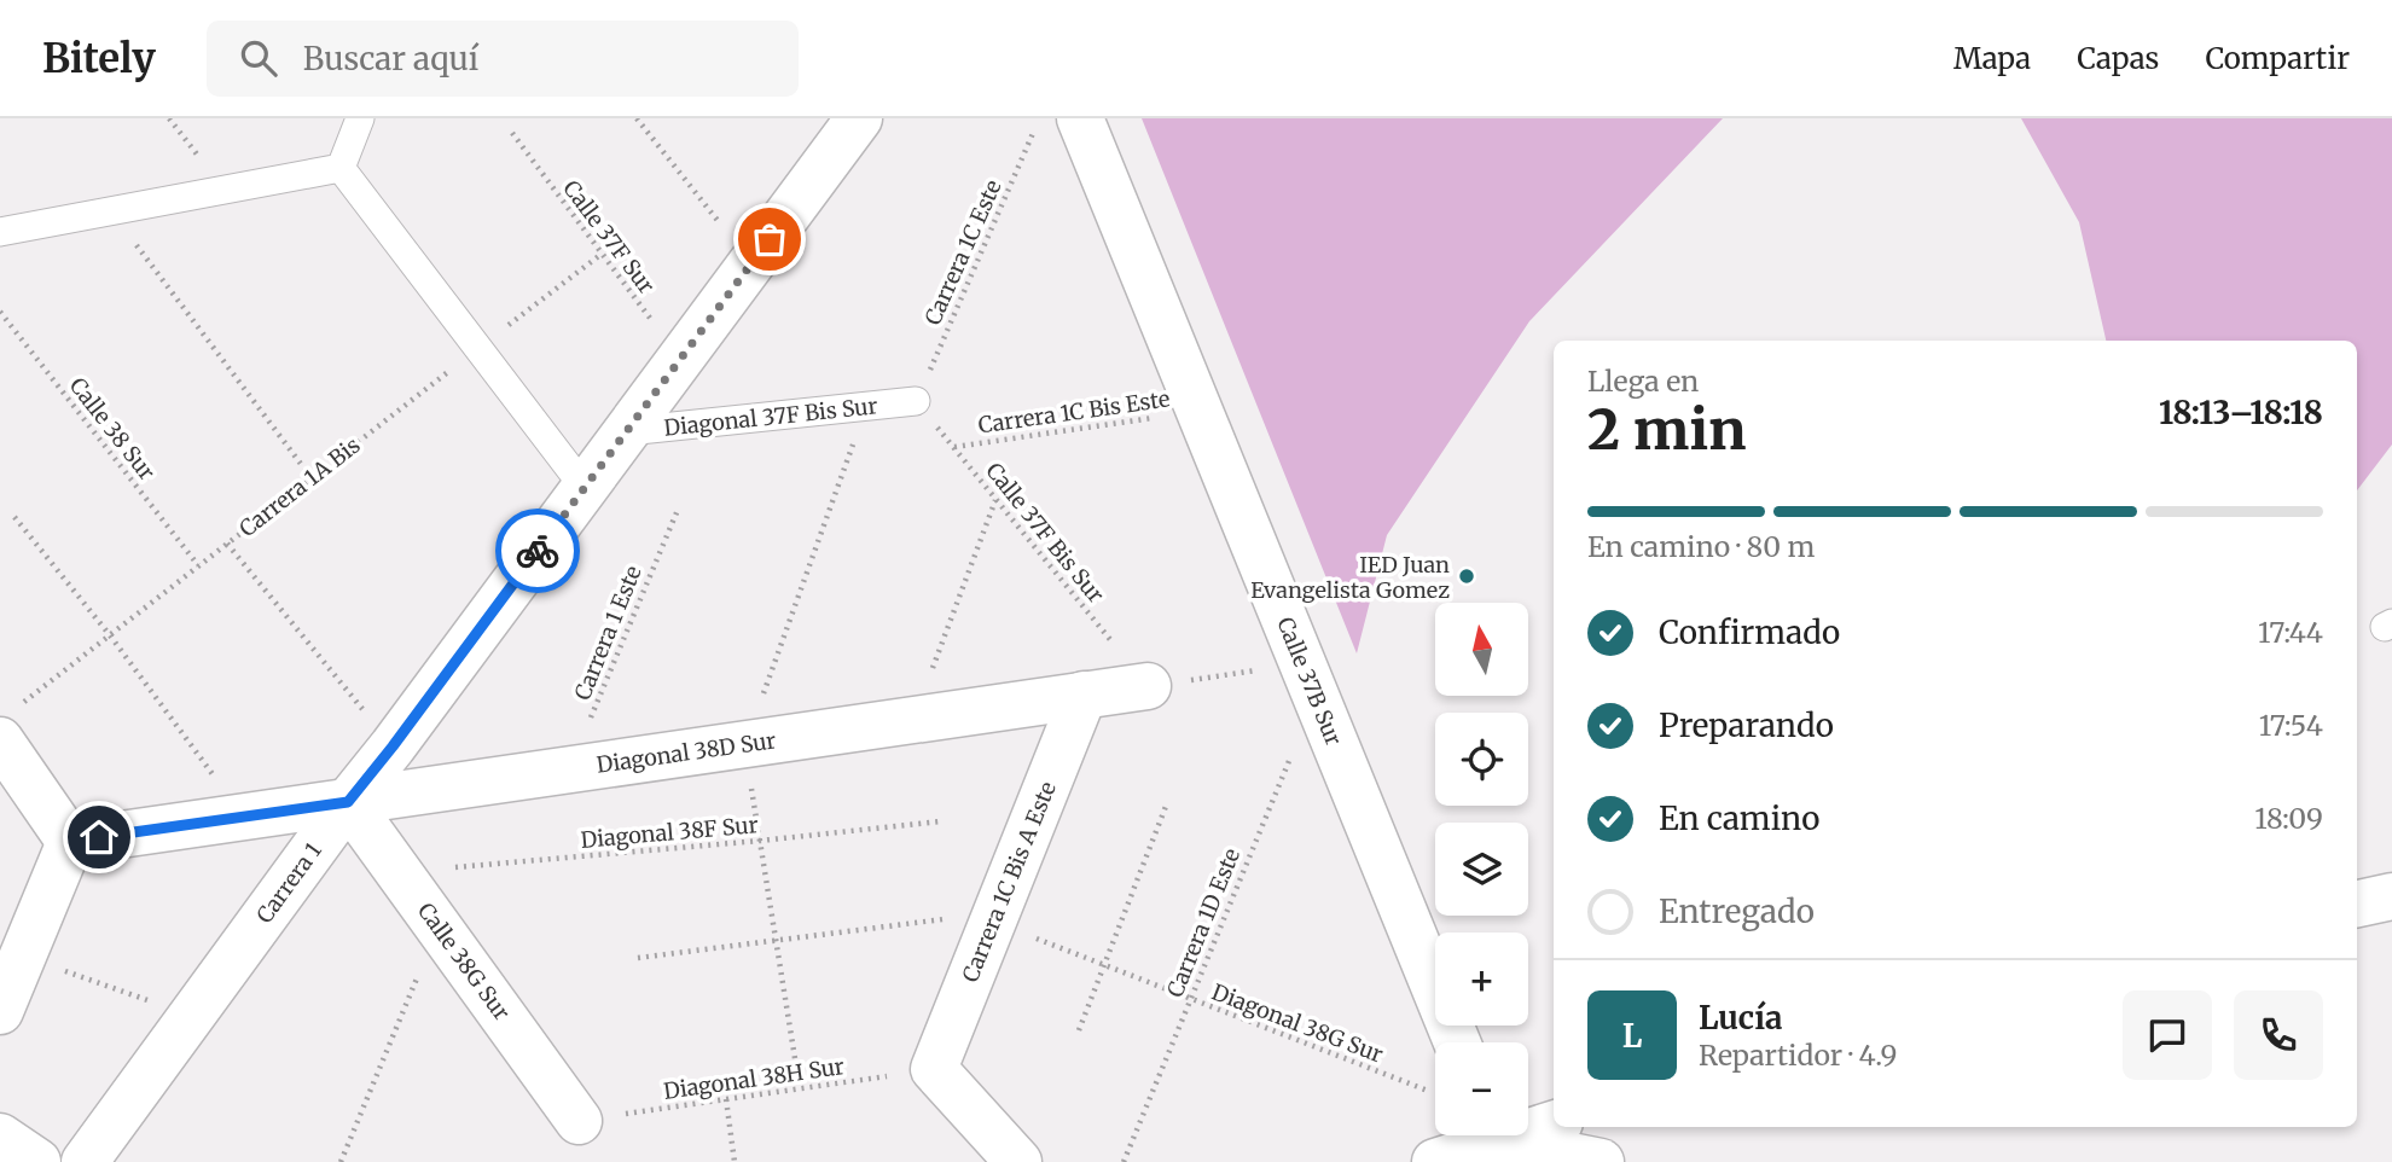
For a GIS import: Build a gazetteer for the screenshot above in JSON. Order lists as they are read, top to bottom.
{
  "streets": {
    "street": [
      "Calle 37B Sur",
      "Diagonal 38D Sur",
      "Carrera 1C Bis A Este",
      "Carrera 1",
      "Calle 38G Sur"
    ],
    "lane": ["Diagonal 37F Bis Sur"],
    "path": [
      "Calle 37F Sur",
      "Carrera 1C Este",
      "Carrera 1C Bis Este",
      "Calle 38 Sur",
      "Carrera 1A Bis",
      "Calle 37F Bis Sur",
      "Carrera 1 Este",
      "Diagonal 38F Sur",
      "Carrera 1D Este",
      "Diagonal 38G Sur",
      "Diagonal 38H Sur"
    ]
  },
  "crossings": [
    ["Calle 37F Sur", "Carrera 1A Bis"],
    ["Calle 37F Sur", "Carrera 1"],
    ["Carrera 1C Este", "Diagonal 37F Bis Sur"],
    ["Carrera 1C Este", "Calle 37F Bis Sur"],
    ["Carrera 1C Bis Este", "Calle 37F Bis Sur"],
    ["Carrera 1C Bis Este", "Calle 37B Sur"],
    ["Diagonal 37F Bis Sur", "Calle 37F Bis Sur"],
    ["Diagonal 37F Bis Sur", "Carrera 1"],
    ["Calle 38 Sur", "Carrera 1A Bis"],
    ["Calle 37F Bis Sur", "Diagonal 38D Sur"],
    ["Carrera 1 Este", "Diagonal 38D Sur"],
    ["Calle 37B Sur", "Carrera 1D Este"],
    ["Diagonal 38D Sur", "Carrera 1C Bis A Este"],
    ["Diagonal 38D Sur", "Carrera 1"],
    ["Diagonal 38D Sur", "Calle 38G Sur"],
    ["Diagonal 38F Sur", "Calle 38G Sur"],
    ["Carrera 1C Bis A Este", "Diagonal 38G Sur"],
    ["Carrera 1C Bis A Este", "Diagonal 38H Sur"],
    ["Carrera 1", "Calle 38G Sur"],
    ["Carrera 1D Este", "Diagonal 38G Sur"],
    ["Calle 38G Sur", "Diagonal 38H Sur"]
  ],
  "places": ["IED Juan Evangelista Gomez"],
  "north": "top",
  "page": {
    "header": "Bitely",
    "search": "Buscar aquí",
    "nav": ["Mapa", "Capas", "Compartir"],
    "heading": ["2 min", "Llega en", "18:13–18:18"],
    "panel": ["Lucía", "Repartidor · 4.9"],
    "bar": "En camino · 80 m",
    "list": [
      ["Confirmado", "17:44"],
      ["Preparando", "17:54"],
      ["En camino", "18:09"],
      "Entregado"
    ],
    "map_buttons": ["+", "−"],
    "round": "L"
  }
}
